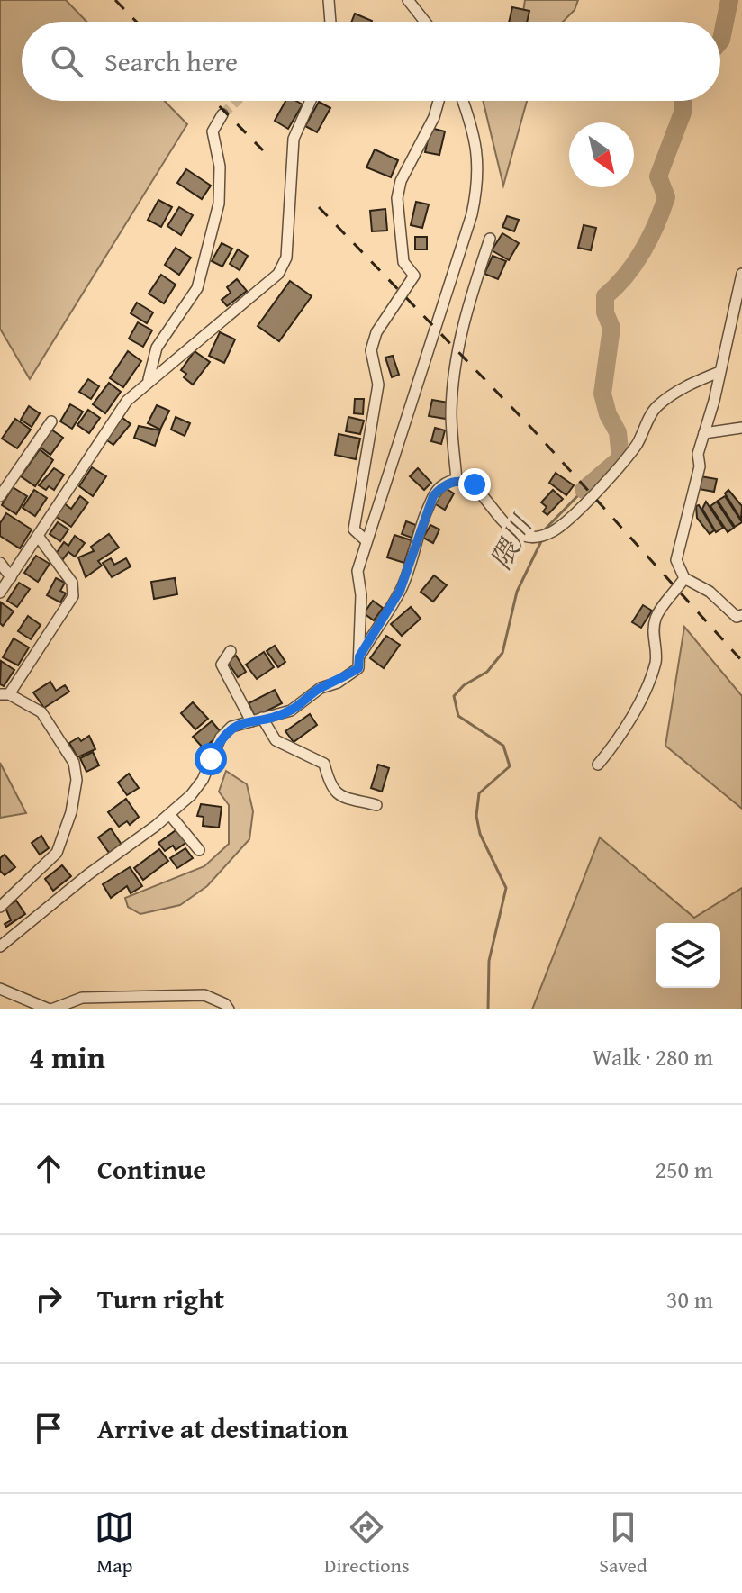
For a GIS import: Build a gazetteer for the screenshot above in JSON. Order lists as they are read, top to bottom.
{
  "water": ["隈川"],
  "north": "bottom right",
  "page": {
    "search": "Search here",
    "heading": ["4 min", "Walk · 280 m"],
    "list": [
      ["Continue", "250 m"],
      ["Turn right", "30 m"],
      "Arrive at destination"
    ],
    "nav": ["Map", "Directions", "Saved"]
  }
}
